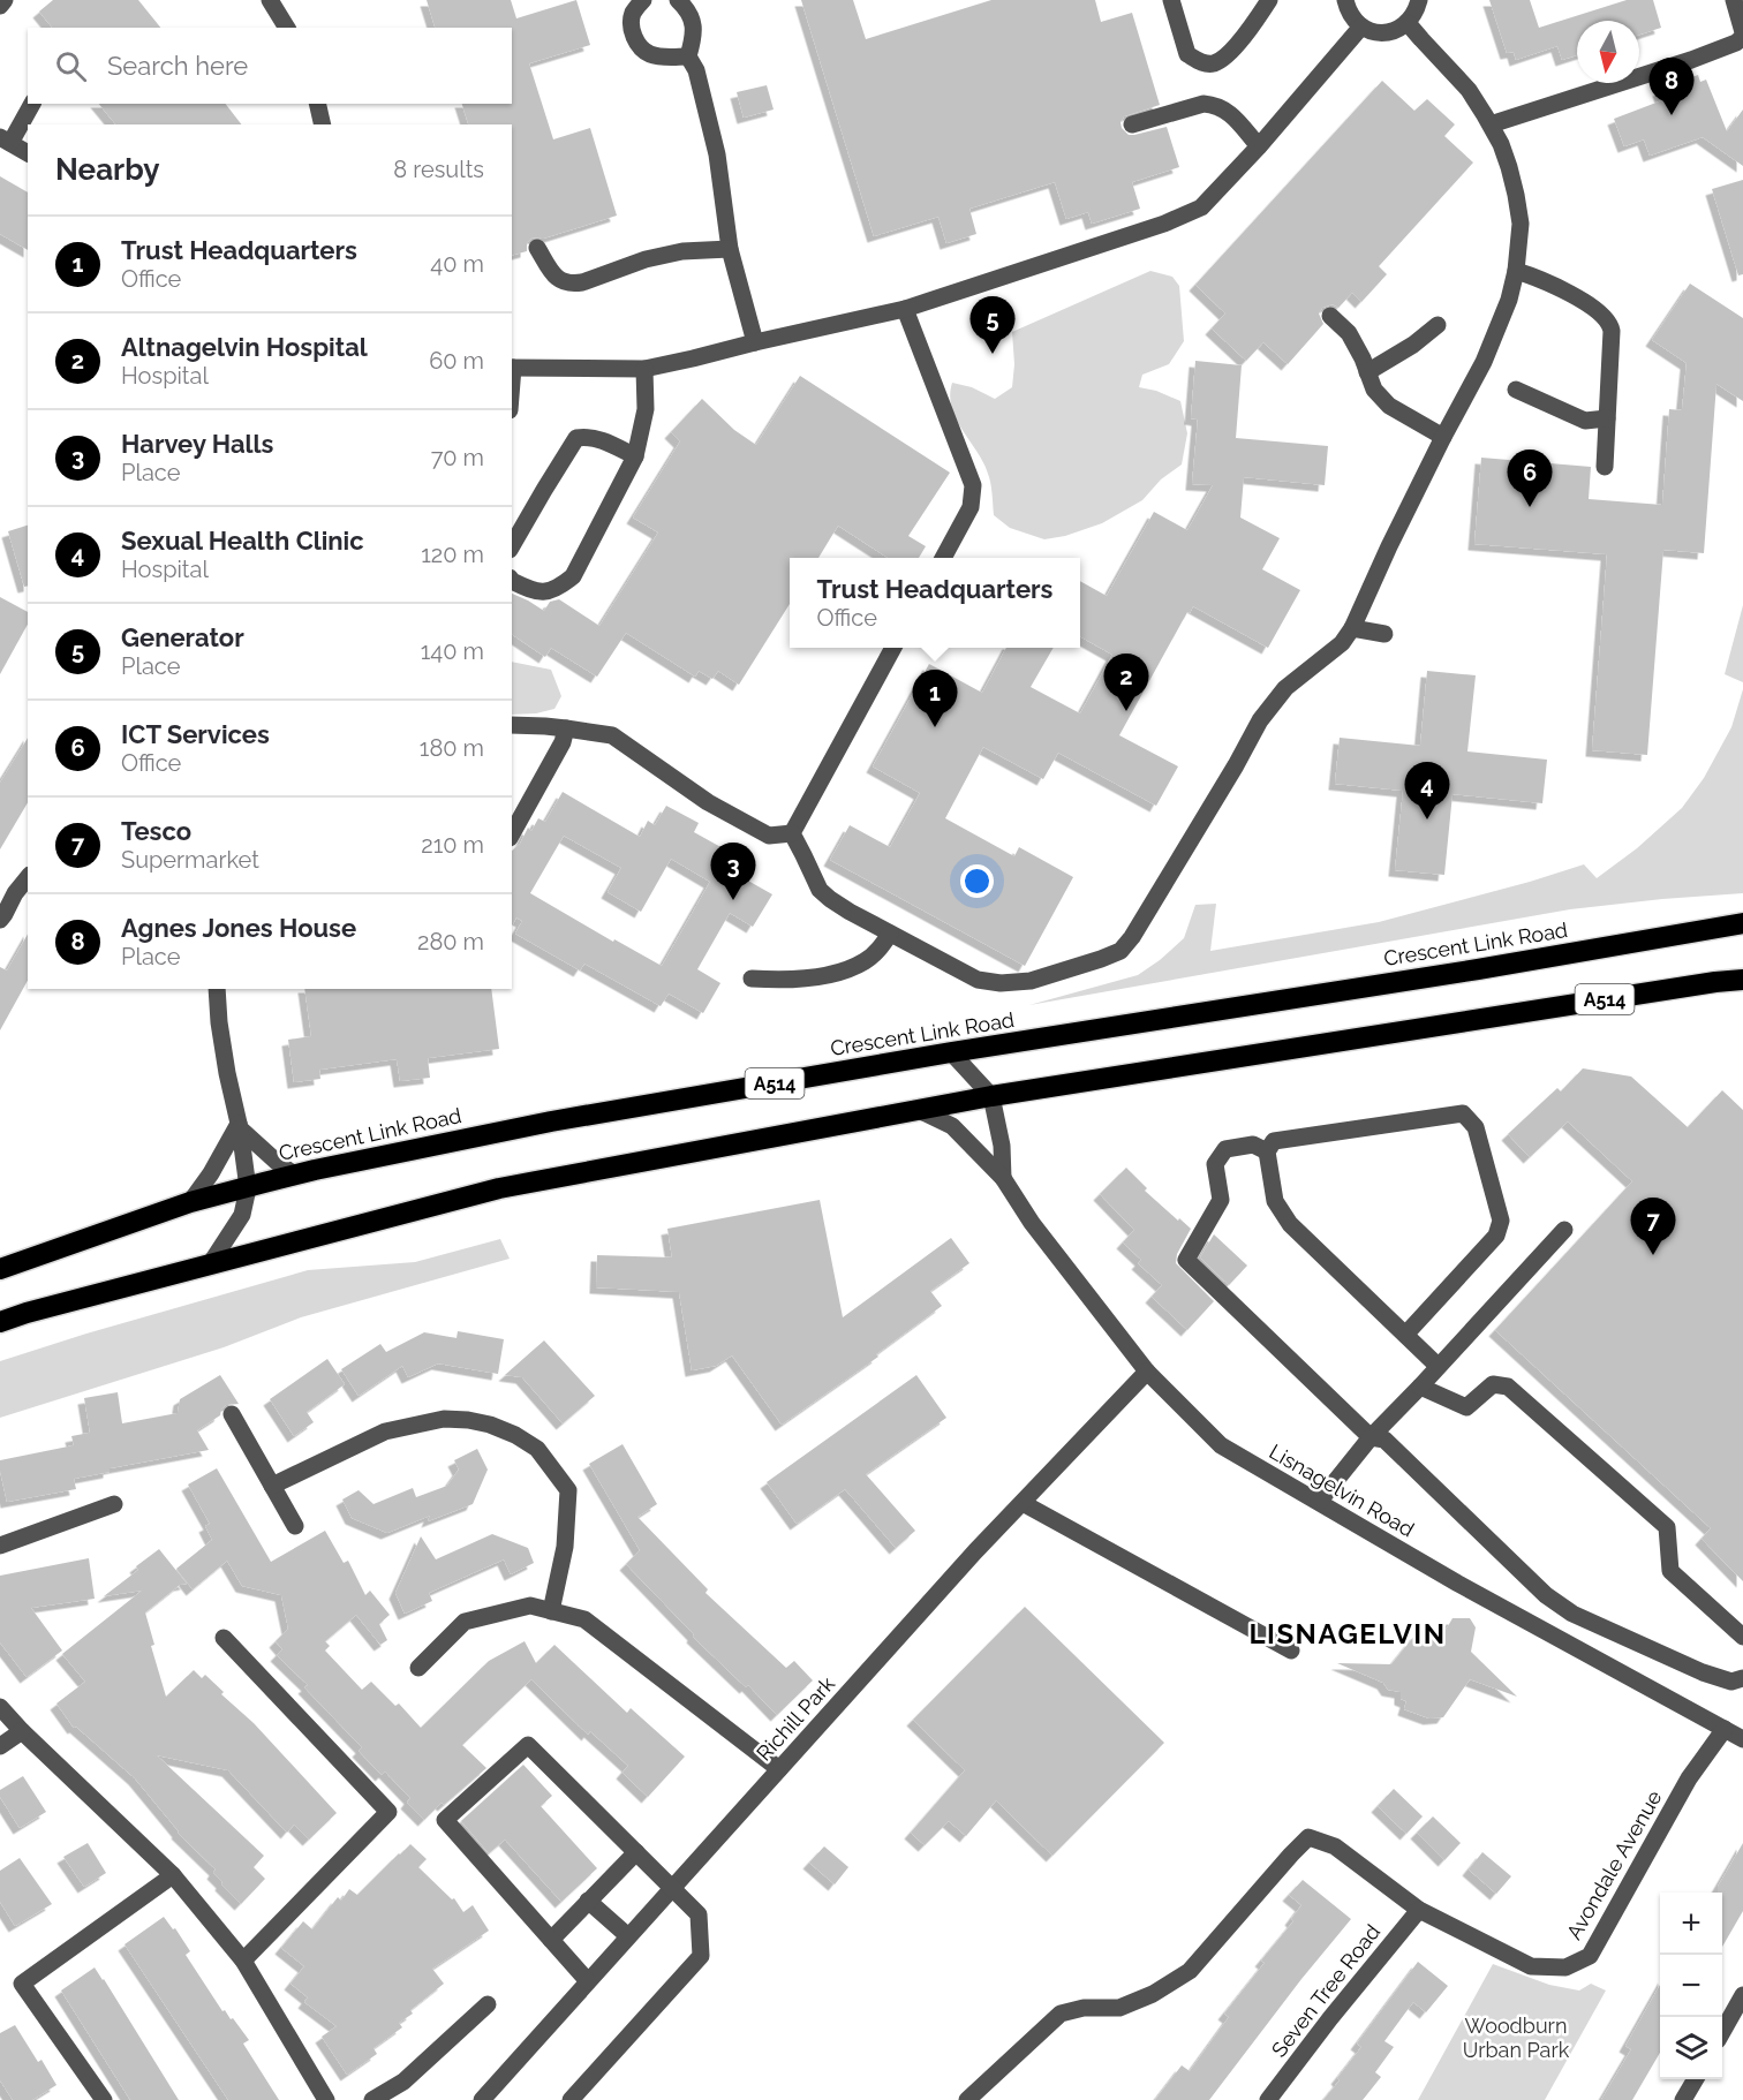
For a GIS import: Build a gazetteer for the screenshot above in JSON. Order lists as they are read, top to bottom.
{
  "streets": {
    "highway": ["Crescent Link Road", "A514"],
    "street": [
      "Lisnagelvin Road",
      "Richill Park",
      "Avondale Avenue",
      "Seven Tree Road"
    ]
  },
  "crossings": [
    ["A514", "Lisnagelvin Road"],
    ["Lisnagelvin Road", "Richill Park"],
    ["Lisnagelvin Road", "Avondale Avenue"],
    ["Avondale Avenue", "Seven Tree Road"]
  ],
  "districts": ["LISNAGELVIN"],
  "parks": ["Woodburn Urban Park"],
  "north": "bottom",
  "page": {
    "search": "Search here",
    "pins": [
      "8",
      "5",
      "6",
      "2",
      "1",
      "4",
      "3",
      "7"
    ],
    "heading": ["Nearby", "8 results"],
    "list": [
      {
        "mark": "1",
        "name": "Trust Headquarters",
        "note": "Office",
        "value": "40 m"
      },
      {
        "mark": "2",
        "name": "Altnagelvin Hospital",
        "note": "Hospital",
        "value": "60 m"
      },
      {
        "mark": "3",
        "name": "Harvey Halls",
        "note": "Place",
        "value": "70 m"
      },
      {
        "mark": "4",
        "name": "Sexual Health Clinic",
        "note": "Hospital",
        "value": "120 m"
      },
      {
        "mark": "5",
        "name": "Generator",
        "note": "Place",
        "value": "140 m"
      },
      {
        "mark": "6",
        "name": "ICT Services",
        "note": "Office",
        "value": "180 m"
      },
      {
        "mark": "7",
        "name": "Tesco",
        "note": "Supermarket",
        "value": "210 m"
      },
      {
        "mark": "8",
        "name": "Agnes Jones House",
        "note": "Place",
        "value": "280 m"
      }
    ],
    "popup": ["Trust Headquarters", "Office"],
    "map_buttons": ["+", "−"]
  }
}
